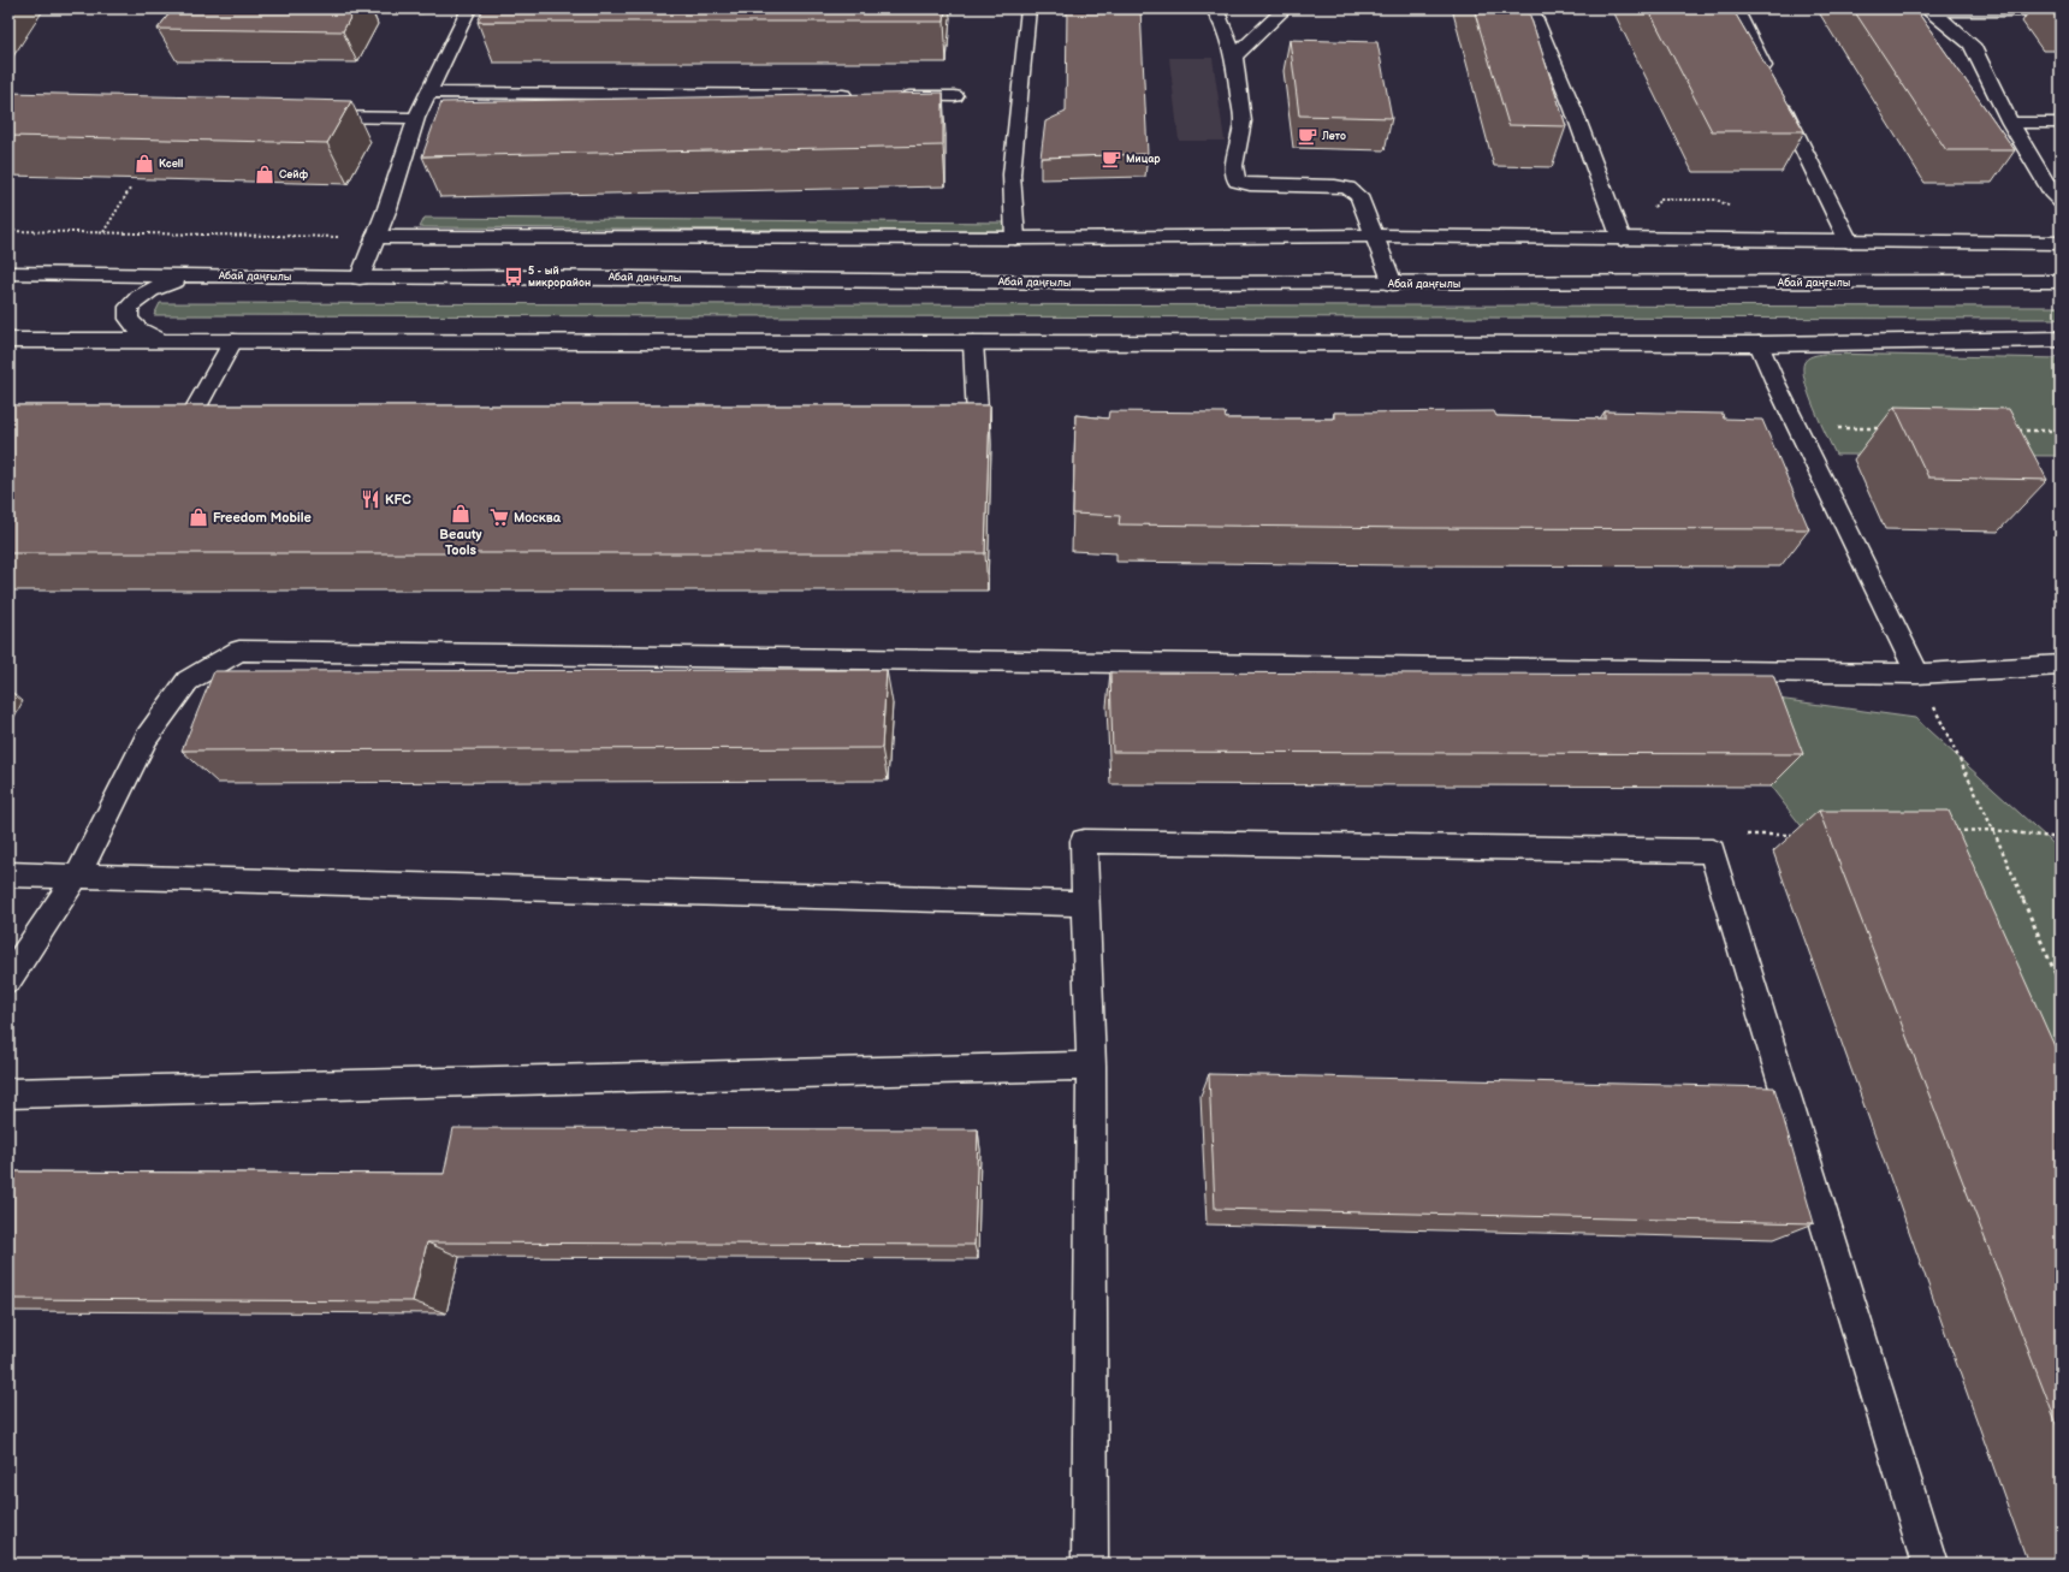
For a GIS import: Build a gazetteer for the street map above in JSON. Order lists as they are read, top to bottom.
{
  "streets": {
    "main road": ["Абай даңғылы"]
  },
  "places": {
    "cafe": ["Лето", "Мицар"],
    "shop": [
      "Kcell",
      "Сейф",
      "Beauty Tools",
      "Freedom Mobile"
    ],
    "bus stop": ["5 - ый микрорайон"],
    "restaurant": ["KFC"],
    "supermarket": ["Москва"]
  }
}
